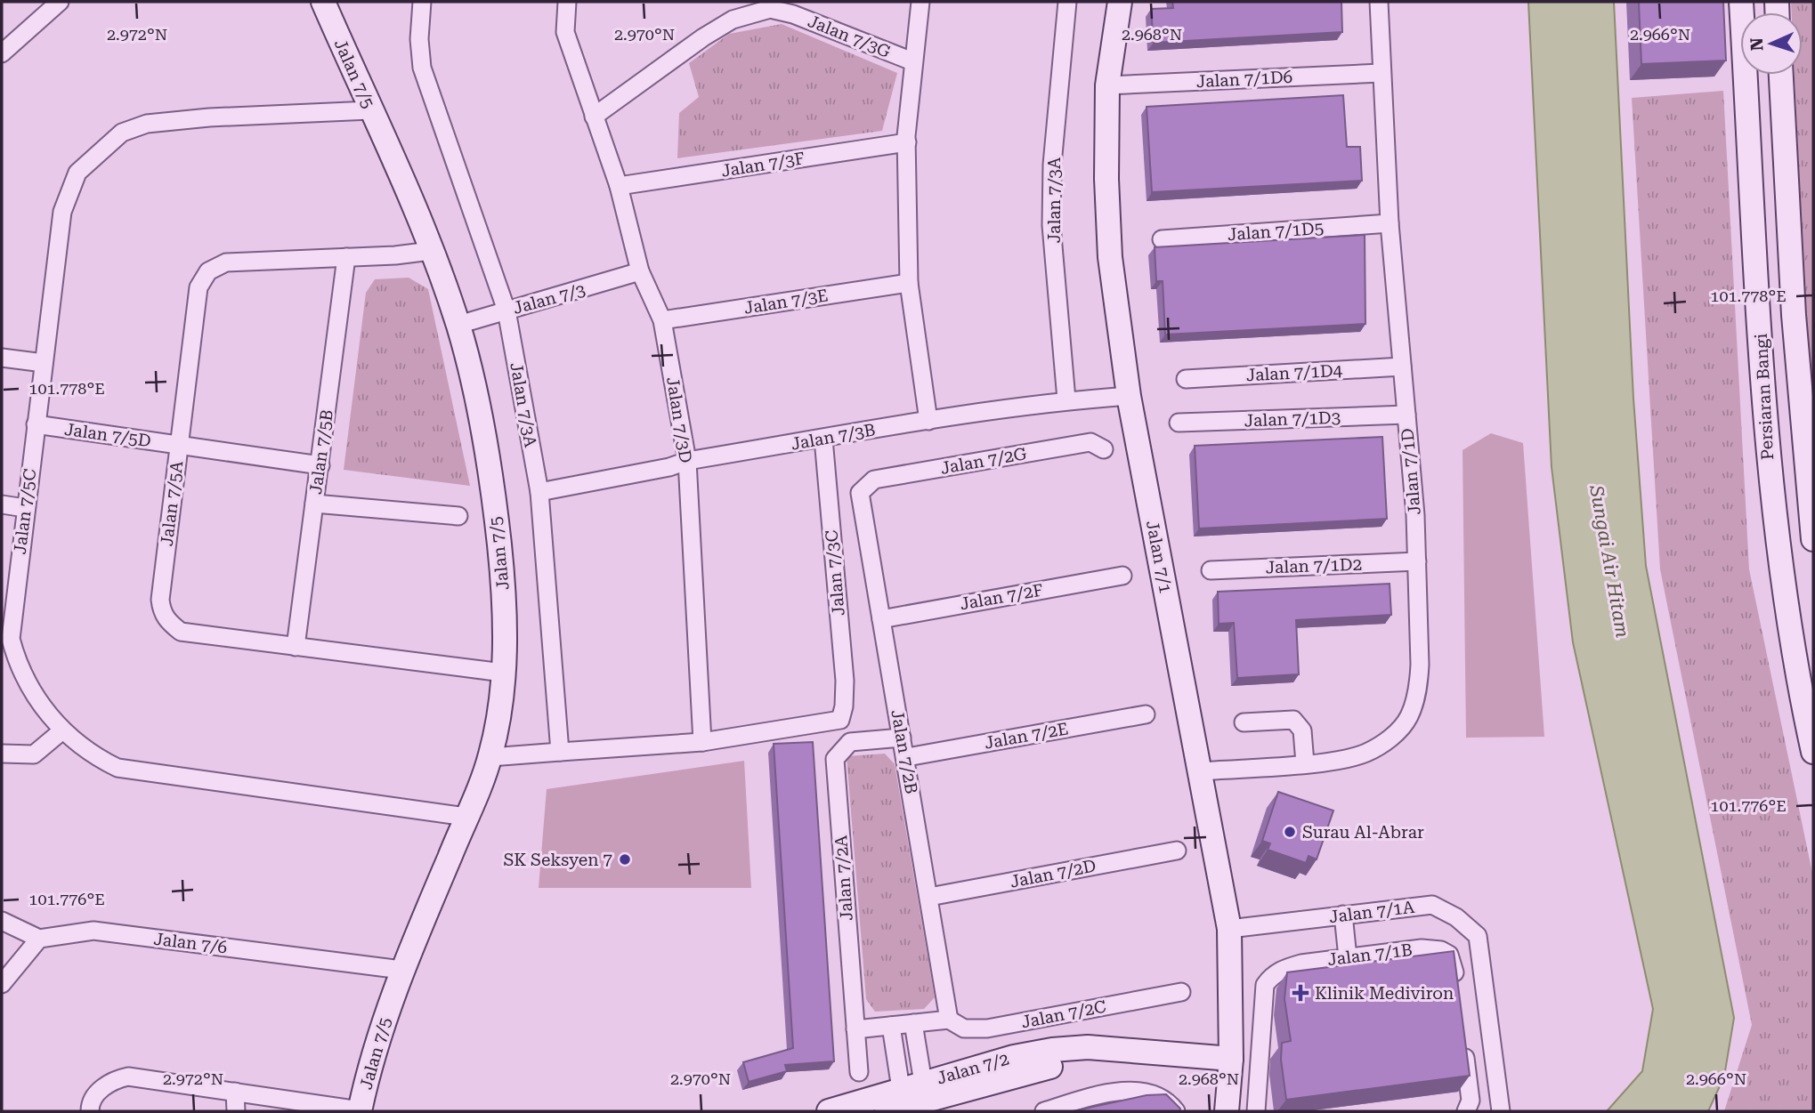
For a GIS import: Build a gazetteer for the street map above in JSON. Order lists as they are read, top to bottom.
{
  "streets": {
    "street": [
      "Jalan 7/3G",
      "Jalan 7/5",
      "Jalan 7/1D6",
      "Jalan 7/3F",
      "Jalan 7/3A",
      "Jalan 7/1D5",
      "Jalan 7/3",
      "Jalan 7/3E",
      "Jalan 7/1D4",
      "Persiaran Bangi",
      "Jalan 7/1D3",
      "Jalan 7/3D",
      "Jalan 7/5D",
      "Jalan 7/3B",
      "Jalan 7/5B",
      "Jalan 7/2G",
      "Jalan 7/1D",
      "Jalan 7/5A",
      "Jalan 7/5C",
      "Jalan 7/1",
      "Jalan 7/1D2",
      "Jalan 7/3C",
      "Jalan 7/2F",
      "Jalan 7/2E",
      "Jalan 7/2B",
      "Jalan 7/2D",
      "Jalan 7/2A",
      "Jalan 7/1A",
      "Jalan 7/6",
      "Jalan 7/1B",
      "Jalan 7/2C",
      "Jalan 7/2"
    ]
  },
  "crossings": [
    ["Jalan 7/3G", "Jalan 7/3D"],
    ["Jalan 7/5", "Jalan 7/3"],
    ["Jalan 7/5", "Jalan 7/5A"],
    ["Jalan 7/5", "Jalan 7/5C"],
    ["Jalan 7/5", "Jalan 7/6"],
    ["Jalan 7/1D6", "Jalan 7/1D"],
    ["Jalan 7/1D6", "Jalan 7/1"],
    ["Jalan 7/3F", "Jalan 7/3D"],
    ["Jalan 7/3A", "Jalan 7/3"],
    ["Jalan 7/3A", "Jalan 7/3B"],
    ["Jalan 7/1D5", "Jalan 7/1D"],
    ["Jalan 7/3", "Jalan 7/3D"],
    ["Jalan 7/3E", "Jalan 7/3D"],
    ["Jalan 7/1D4", "Jalan 7/1D"],
    ["Jalan 7/1D3", "Jalan 7/1D"],
    ["Jalan 7/3D", "Jalan 7/3B"],
    ["Jalan 7/3D", "Jalan 7/3C"],
    ["Jalan 7/5D", "Jalan 7/5B"],
    ["Jalan 7/5D", "Jalan 7/5A"],
    ["Jalan 7/5D", "Jalan 7/5C"],
    ["Jalan 7/3B", "Jalan 7/1"],
    ["Jalan 7/3B", "Jalan 7/3C"],
    ["Jalan 7/5B", "Jalan 7/5A"],
    ["Jalan 7/2G", "Jalan 7/2B"],
    ["Jalan 7/1D", "Jalan 7/1"],
    ["Jalan 7/1D", "Jalan 7/1D2"],
    ["Jalan 7/1", "Jalan 7/1A"],
    ["Jalan 7/1", "Jalan 7/2"],
    ["Jalan 7/2F", "Jalan 7/2B"],
    ["Jalan 7/2E", "Jalan 7/2B"],
    ["Jalan 7/2B", "Jalan 7/2D"],
    ["Jalan 7/2B", "Jalan 7/2A"],
    ["Jalan 7/2B", "Jalan 7/2C"]
  ],
  "water": ["Sungai Air Hitam"],
  "places": {
    "other": ["Surau Al-Abrar", "SK Seksyen 7"],
    "health": ["Klinik Mediviron"]
  },
  "north": "left",
  "coordinates": [
    "2.972°N",
    "2.970°N",
    "2.968°N",
    "2.966°N",
    "101.778°E",
    "101.776°E"
  ]
}
